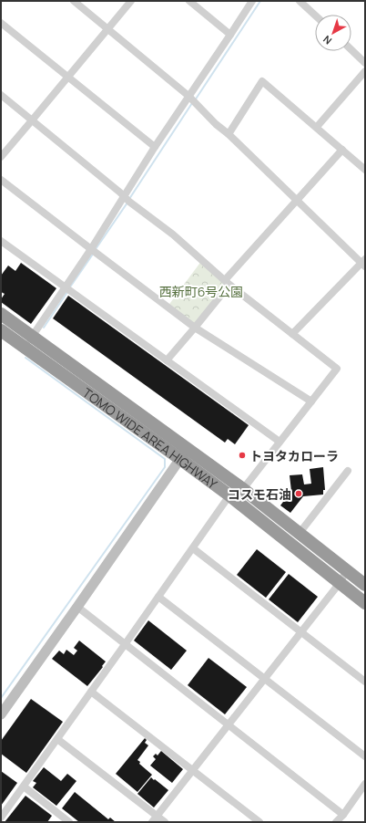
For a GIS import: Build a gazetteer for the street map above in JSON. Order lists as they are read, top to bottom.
{
  "streets": {
    "highway": ["TOMO WIDE AREA HIGHWAY"]
  },
  "parks": ["西新町6号公園"],
  "places": ["トヨタカローラ", "コスモ石油"],
  "north": "bottom left"
}
